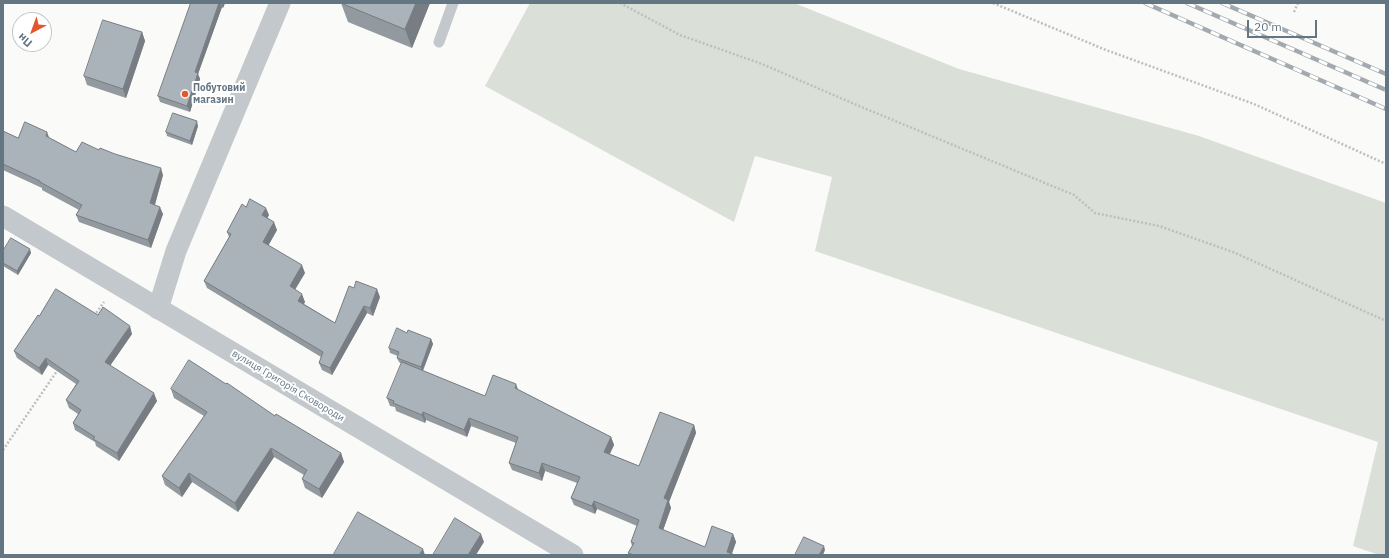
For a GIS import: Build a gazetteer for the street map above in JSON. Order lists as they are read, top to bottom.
{
  "streets": {
    "street": ["вулиця Григорія Сковороди"]
  },
  "places": ["Побутовий магазин"],
  "scale_bar": "20 m",
  "north": "bottom left"
}
